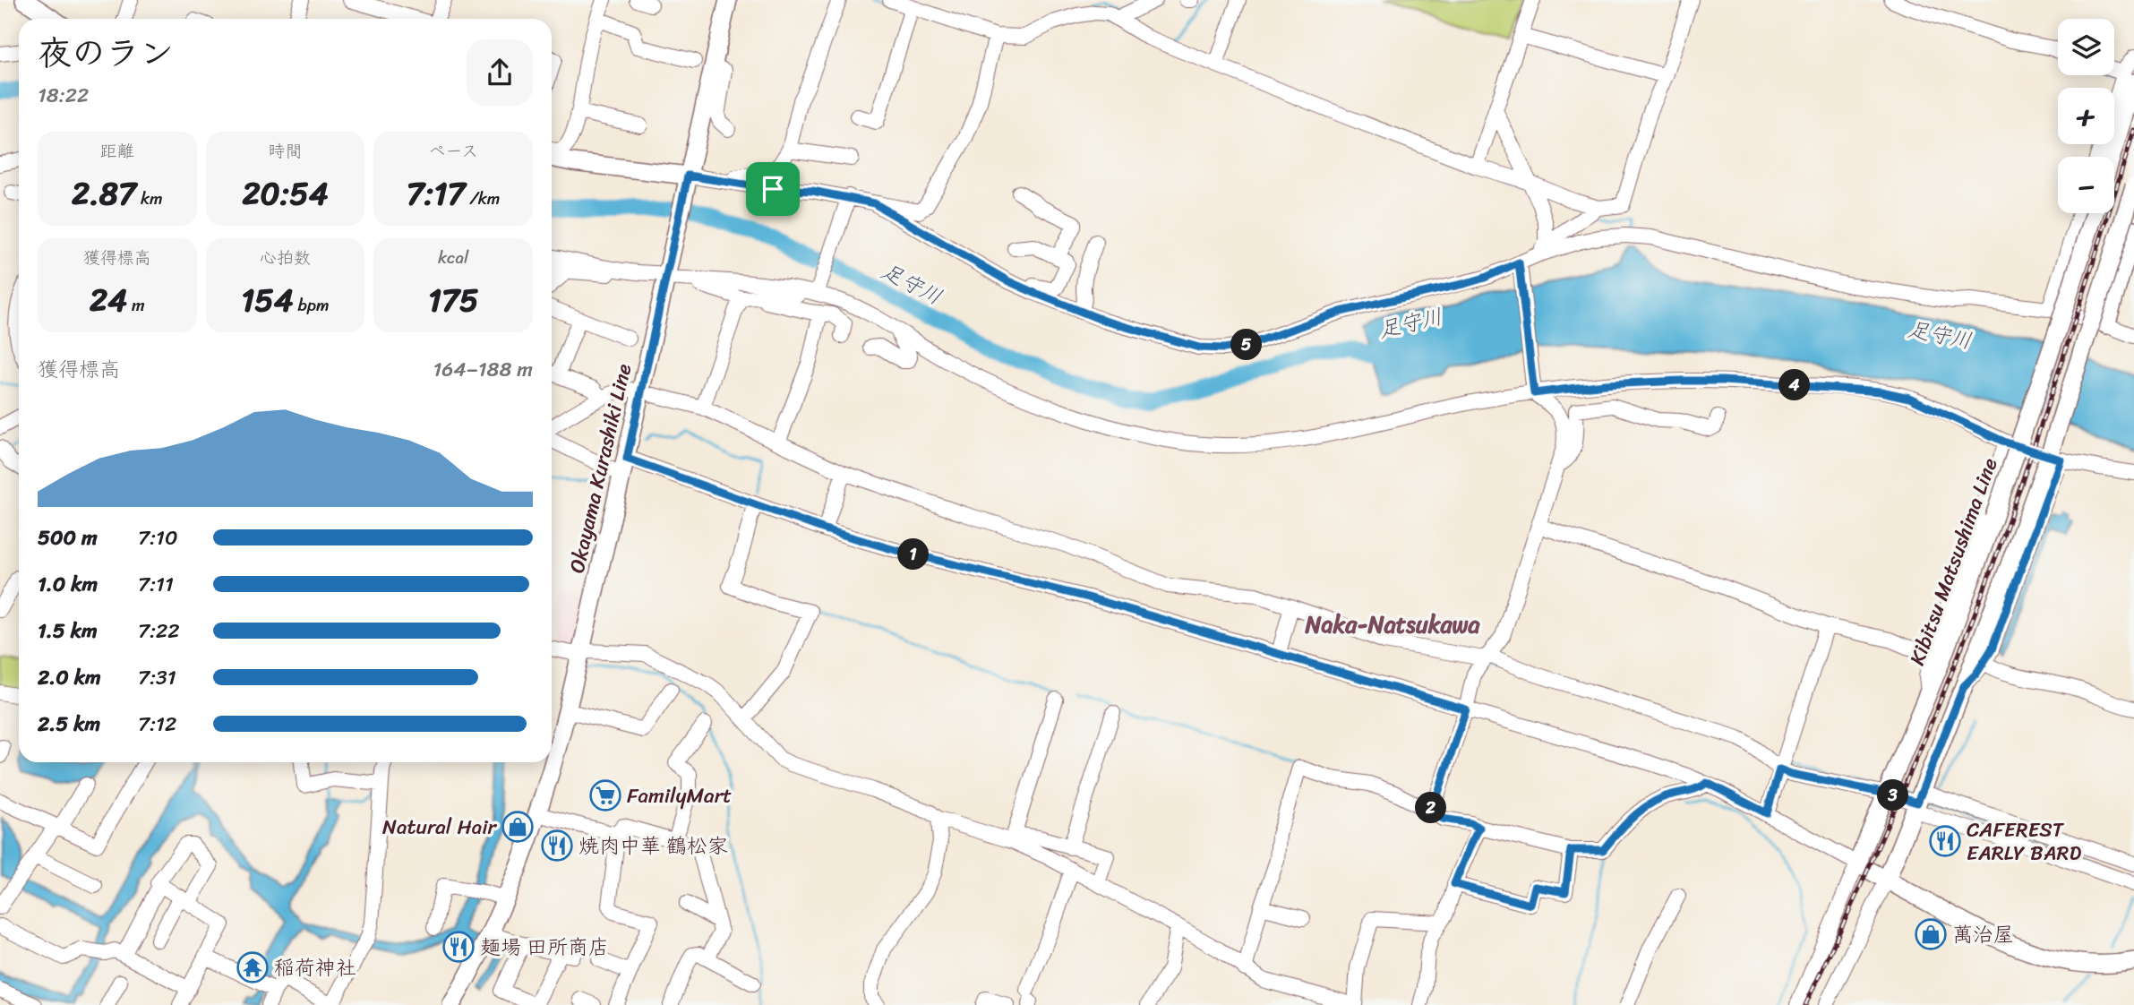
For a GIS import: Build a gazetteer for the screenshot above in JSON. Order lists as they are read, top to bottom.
{
  "streets": {
    "main road": ["Okayama Kurashiki Line", "Kibitsu Matsushima Line"]
  },
  "districts": ["Naka-Natsukawa"],
  "water": ["足守川"],
  "places": {
    "supermarket": ["FamilyMart"],
    "shop": ["Natural Hair", "萬治屋"],
    "restaurant": ["CAFEREST EARLY BARD", "焼肉中華 鶴松家", "麺場 田所商店"],
    "temple": ["稲荷神社"]
  },
  "page": {
    "map_buttons": ["+", "−"],
    "heading": ["夜のラン", "18:22"],
    "stats": [
      ["距離", "2.87 km"],
      ["時間", "20:54"],
      ["ペース", "7:17 /km"],
      ["獲得標高", "24 m"],
      ["心拍数", "154 bpm"],
      ["kcal", "175"]
    ],
    "pins": [
      "5",
      "4",
      "1",
      "3",
      "2"
    ],
    "chart": ["獲得標高", "164–188 m"],
    "list": [
      {
        "name": "500 m",
        "note": "7:10"
      },
      {
        "name": "1.0 km",
        "note": "7:11"
      },
      {
        "name": "1.5 km",
        "note": "7:22"
      },
      {
        "name": "2.0 km",
        "note": "7:31"
      },
      {
        "name": "2.5 km",
        "note": "7:12"
      }
    ]
  }
}
